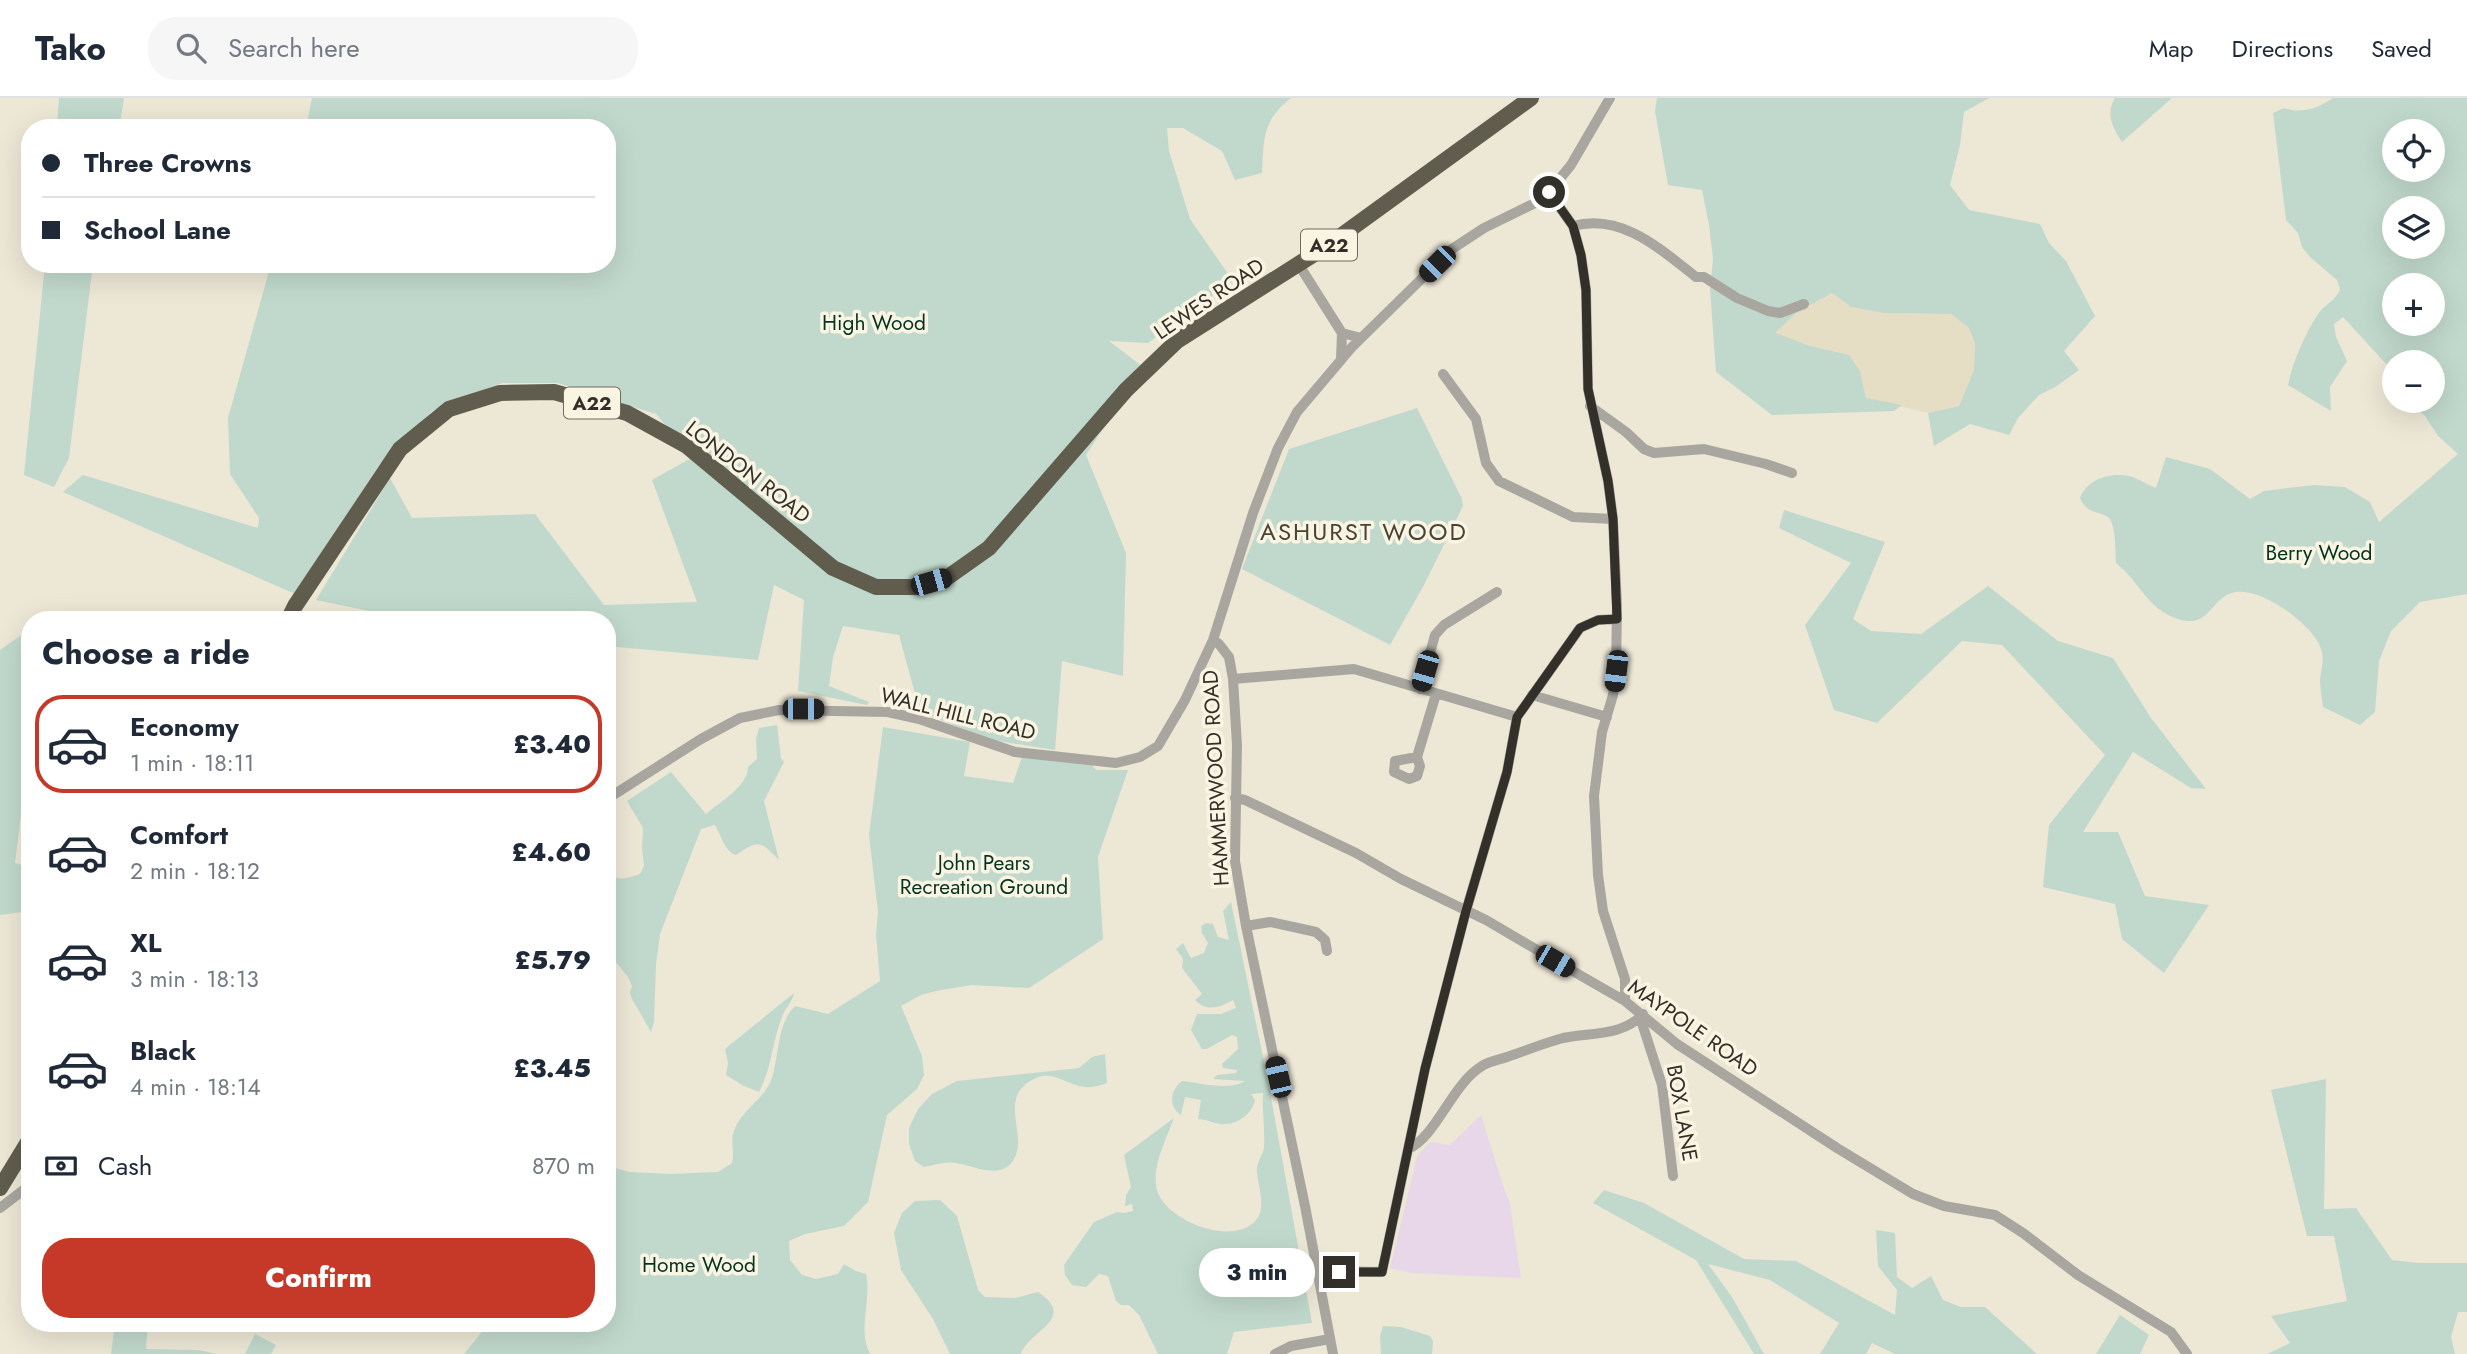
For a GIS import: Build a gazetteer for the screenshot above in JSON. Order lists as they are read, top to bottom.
{
  "streets": {
    "highway": ["A22", "LEWES ROAD", "LONDON ROAD"],
    "street": [
      "WALL HILL ROAD",
      "HAMMERWOOD ROAD",
      "MAYPOLE ROAD",
      "BOX LANE"
    ]
  },
  "crossings": [
    ["LEWES ROAD", "LONDON ROAD"],
    ["WALL HILL ROAD", "HAMMERWOOD ROAD"],
    ["HAMMERWOOD ROAD", "MAYPOLE ROAD"],
    ["MAYPOLE ROAD", "BOX LANE"]
  ],
  "districts": ["ASHURST WOOD"],
  "parks": [
    "High Wood",
    "Berry Wood",
    "John Pears Recreation Ground",
    "Home Wood"
  ],
  "page": {
    "header": "Tako",
    "search": "Search here",
    "nav": ["Map", "Directions", "Saved"],
    "map_buttons": ["+", "−"],
    "banner": ["Three Crowns", "School Lane"],
    "heading": "Choose a ride",
    "list": [
      {
        "name": "Economy",
        "note": "1 min · 18:11",
        "value": "£3.40"
      },
      {
        "name": "Comfort",
        "note": "2 min · 18:12",
        "value": "£4.60"
      },
      {
        "name": "XL",
        "note": "3 min · 18:13",
        "value": "£5.79"
      },
      {
        "name": "Black",
        "note": "4 min · 18:14",
        "value": "£3.45"
      }
    ],
    "pay": ["Cash", "870 m"],
    "buttons": "Confirm",
    "bubble": "3 min"
  }
}
